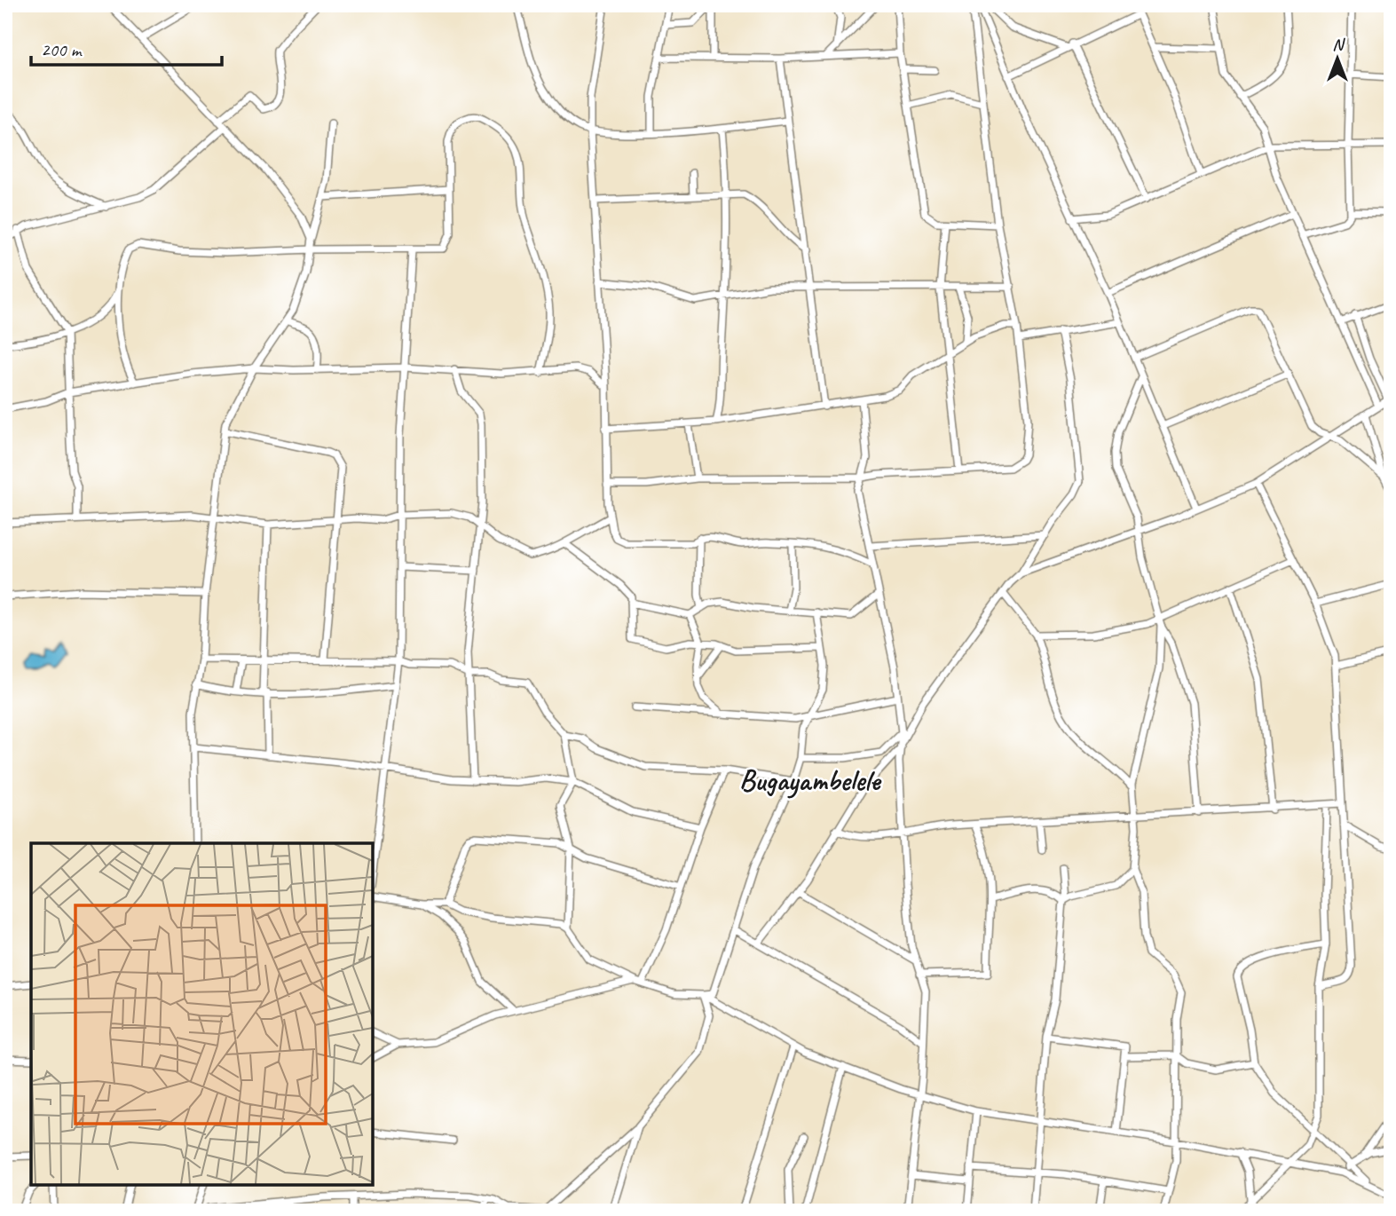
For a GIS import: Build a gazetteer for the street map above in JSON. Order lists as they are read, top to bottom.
{
  "districts": ["Bugayambelele"],
  "scale_bar": "200 m",
  "north": "top"
}
